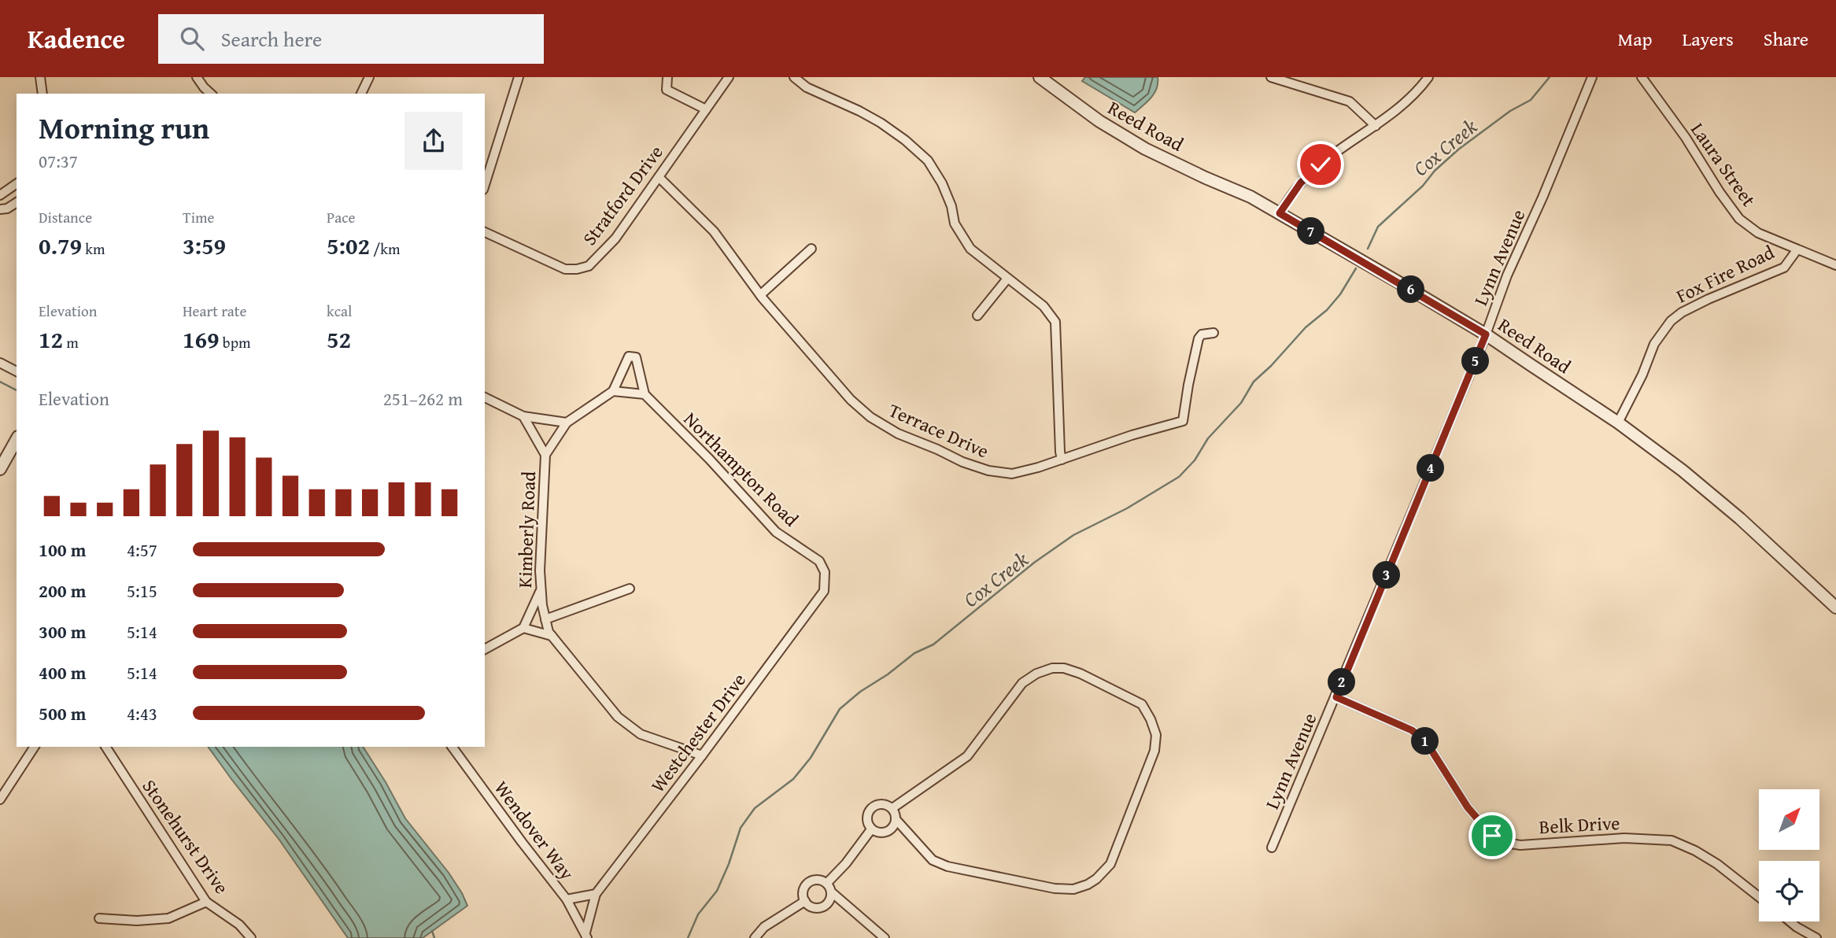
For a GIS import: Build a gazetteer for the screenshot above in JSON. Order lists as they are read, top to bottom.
{
  "streets": {
    "street": [
      "Reed Road",
      "Laura Street",
      "Stratford Drive",
      "Lynn Avenue",
      "Fox Fire Road",
      "Terrace Drive",
      "Northampton Road",
      "Kimberly Road",
      "Westchester Drive",
      "Belk Drive",
      "Wendover Way",
      "Stonehurst Drive"
    ]
  },
  "crossings": [
    ["Reed Road", "Lynn Avenue"],
    ["Reed Road", "Fox Fire Road"],
    ["Laura Street", "Fox Fire Road"],
    ["Stratford Drive", "Terrace Drive"],
    ["Lynn Avenue", "Belk Drive"],
    ["Northampton Road", "Westchester Drive"],
    ["Kimberly Road", "Westchester Drive"]
  ],
  "water": ["Cox Creek"],
  "north": "top right",
  "page": {
    "header": "Kadence",
    "search": "Search here",
    "nav": ["Map", "Layers", "Share"],
    "heading": ["Morning run", "07:37"],
    "stats": [
      ["Distance", "0.79 km"],
      ["Time", "3:59"],
      ["Pace", "5:02 /km"],
      ["Elevation", "12 m"],
      ["Heart rate", "169 bpm"],
      ["kcal", "52"]
    ],
    "pins": [
      "7",
      "6",
      "5",
      "4",
      "3",
      "2",
      "1"
    ],
    "chart": ["Elevation", "251–262 m"],
    "list": [
      {
        "name": "100 m",
        "note": "4:57"
      },
      {
        "name": "200 m",
        "note": "5:15"
      },
      {
        "name": "300 m",
        "note": "5:14"
      },
      {
        "name": "400 m",
        "note": "5:14"
      },
      {
        "name": "500 m",
        "note": "4:43"
      }
    ]
  }
}
